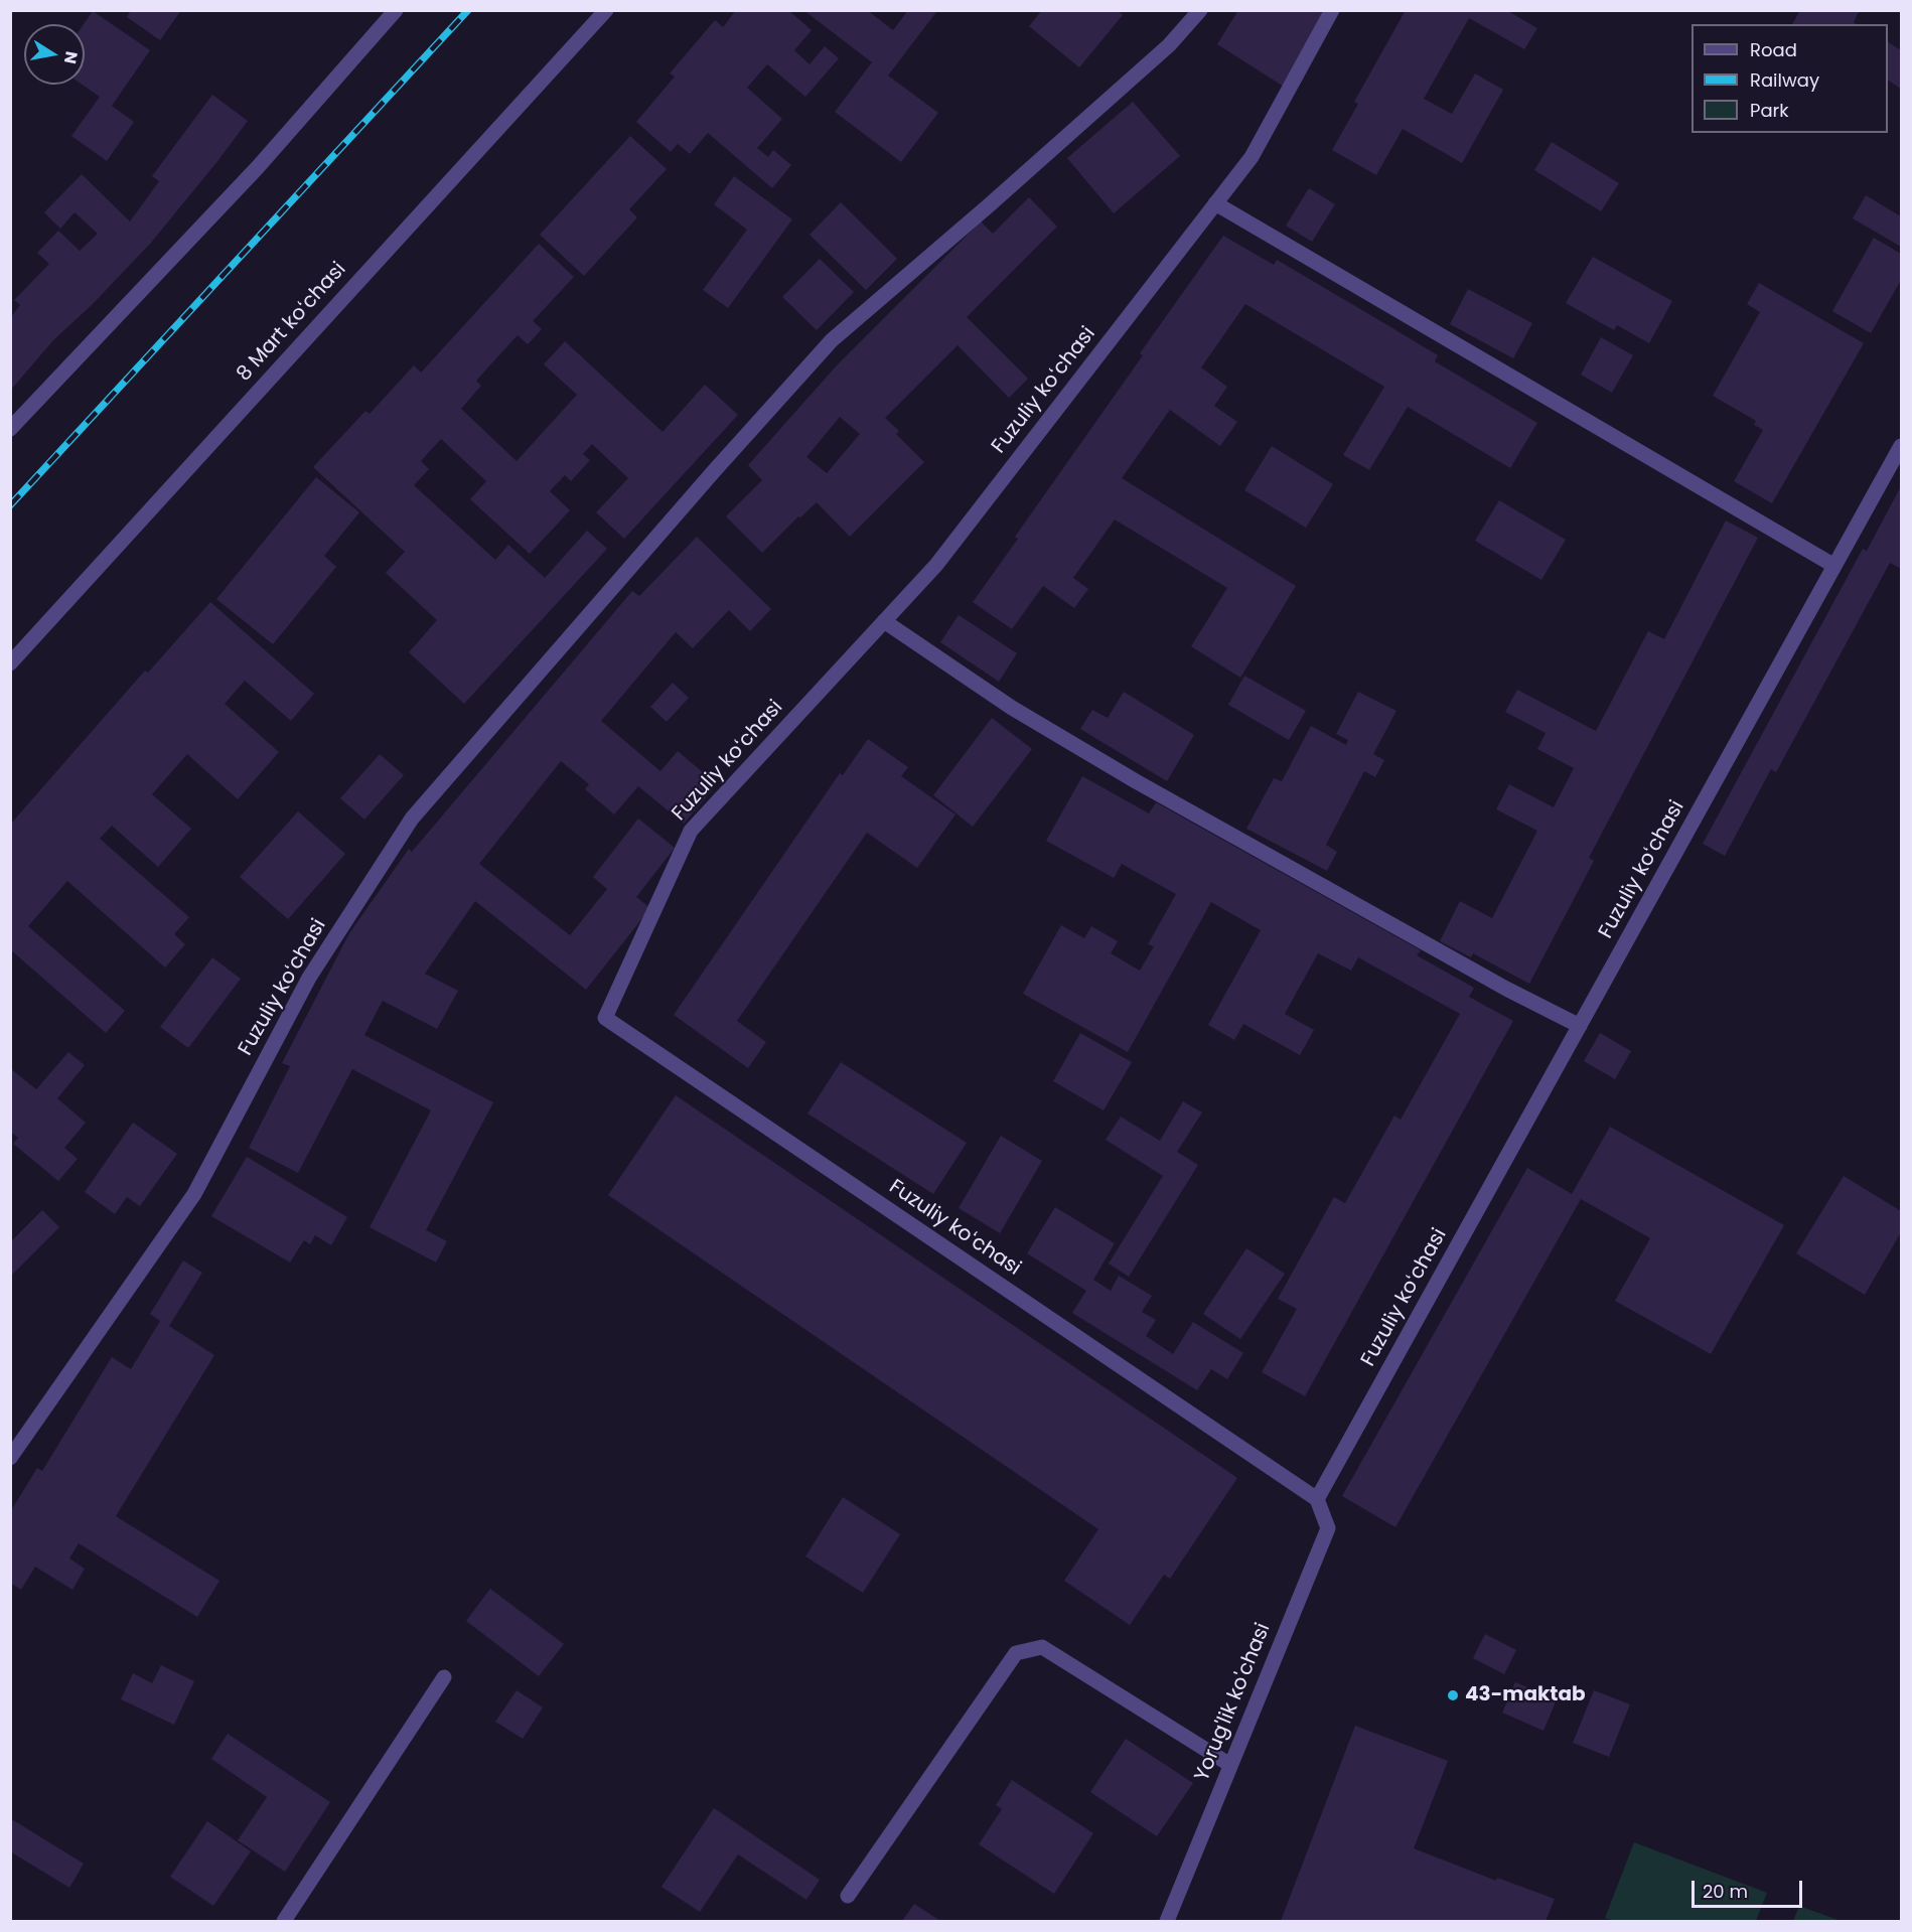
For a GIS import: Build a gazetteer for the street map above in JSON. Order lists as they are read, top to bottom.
{
  "streets": {
    "street": ["8 Mart koʻchasi", "Fuzuliy koʻchasi", "Yorug'lik ko'chasi"]
  },
  "crossings": [
    ["Fuzuliy koʻchasi", "Yorug'lik ko'chasi"]
  ],
  "places": ["43-maktab"],
  "legend": ["Road", "Railway", "Park"],
  "scale_bar": "20 m",
  "north": "right"
}
